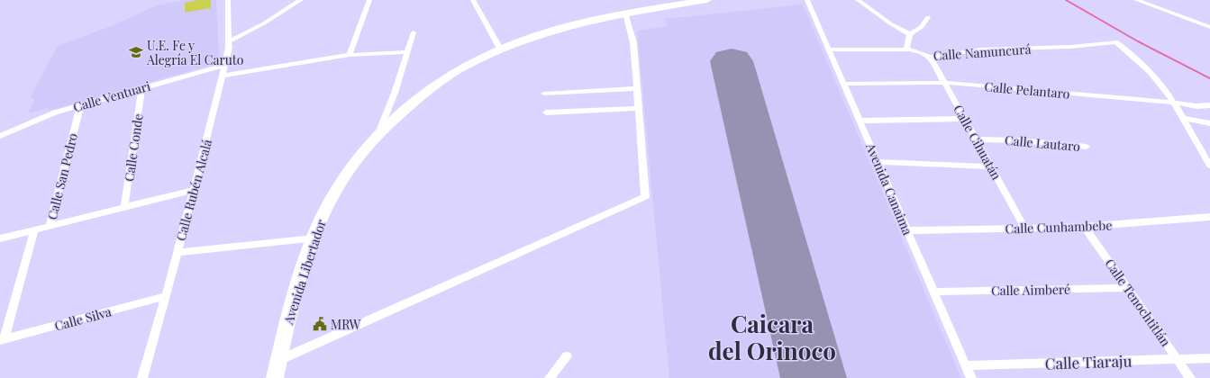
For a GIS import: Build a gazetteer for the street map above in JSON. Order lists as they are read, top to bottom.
{
  "streets": {
    "highway": ["Avenida Libertador"],
    "street": [
      "Calle Namuncurá",
      "Calle Pelantaro",
      "Calle Ventuari",
      "Calle Cihuatán",
      "Calle Lautaro",
      "Calle Conde",
      "Calle San Pedro",
      "Avenida Canaima",
      "Calle Rubén Alcalá",
      "Calle Cunhambebe",
      "Calle Aimberé",
      "Calle Tenochtitlán",
      "Calle Silva",
      "Calle Tiaraju"
    ]
  },
  "crossings": [
    ["Calle Namuncurá", "Calle Pelantaro"],
    ["Calle Namuncurá", "Calle Cihuatán"],
    ["Calle Namuncurá", "Avenida Canaima"],
    ["Calle Pelantaro", "Calle Cihuatán"],
    ["Calle Pelantaro", "Avenida Canaima"],
    ["Calle Ventuari", "Calle Conde"],
    ["Calle Ventuari", "Calle San Pedro"],
    ["Calle Ventuari", "Calle Rubén Alcalá"],
    ["Calle Cihuatán", "Calle Lautaro"],
    ["Calle Cihuatán", "Calle Cunhambebe"],
    ["Calle San Pedro", "Calle Silva"],
    ["Avenida Canaima", "Calle Cunhambebe"],
    ["Avenida Canaima", "Calle Aimberé"],
    ["Avenida Canaima", "Calle Tiaraju"],
    ["Calle Rubén Alcalá", "Calle Silva"],
    ["Calle Cunhambebe", "Calle Tenochtitlán"],
    ["Calle Aimberé", "Calle Tenochtitlán"],
    ["Calle Tenochtitlán", "Calle Tiaraju"]
  ],
  "districts": ["Caicara del Orinoco"],
  "places": {
    "school or university": ["U.E. Fe y Alegría El Caruto"],
    "public building": ["MRW"]
  }
}
